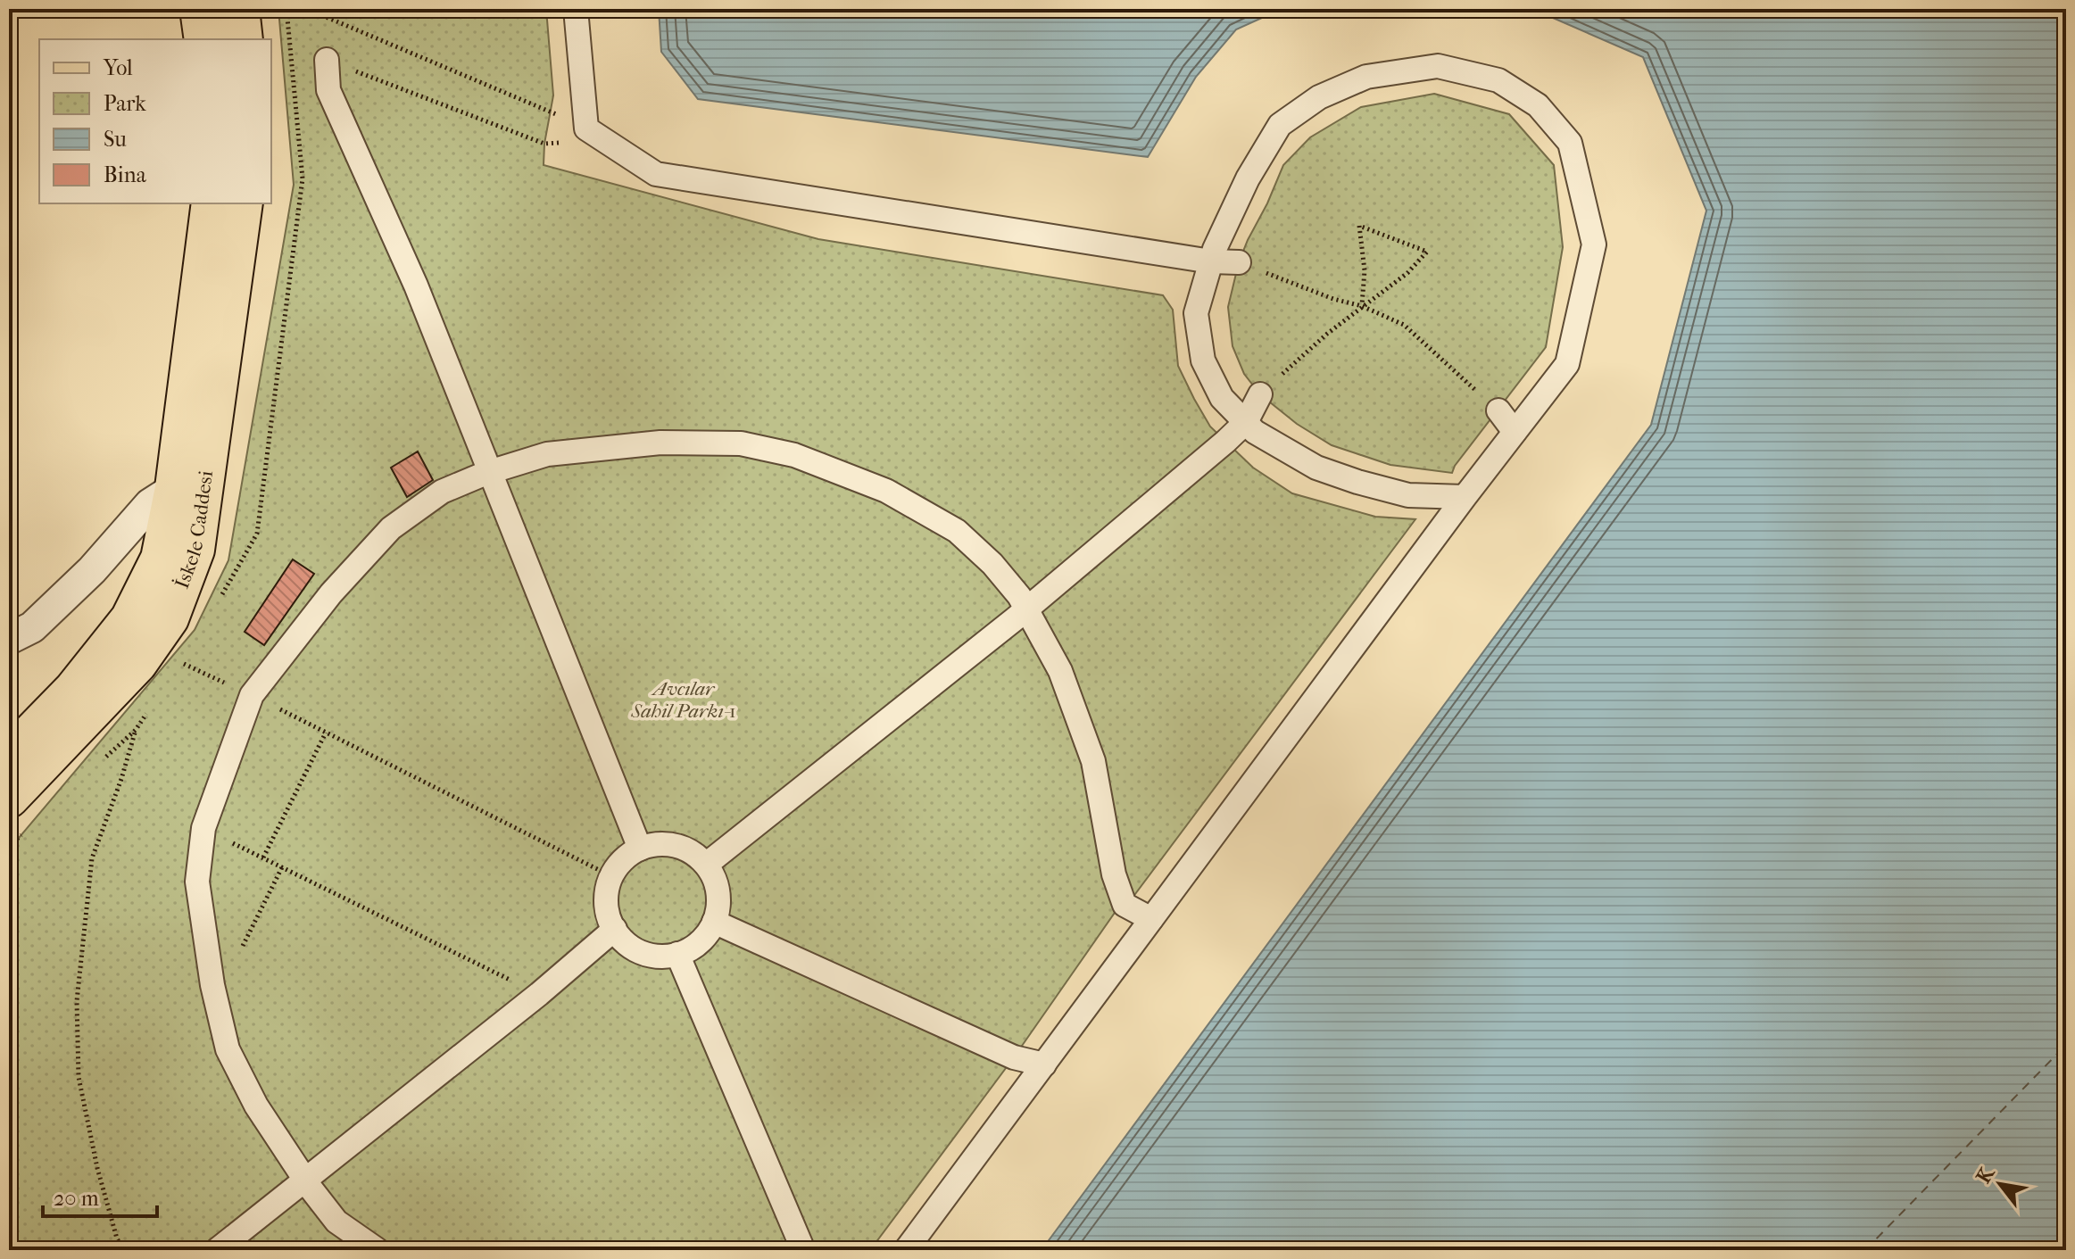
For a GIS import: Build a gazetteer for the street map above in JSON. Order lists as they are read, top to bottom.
{
  "streets": {
    "main road": ["İskele Caddesi"]
  },
  "parks": ["Avcılar Sahil Parkı-1"],
  "legend": [
    "Yol",
    "Park",
    "Su",
    "Bina"
  ],
  "scale_bar": "20 m",
  "north": "top left"
}
